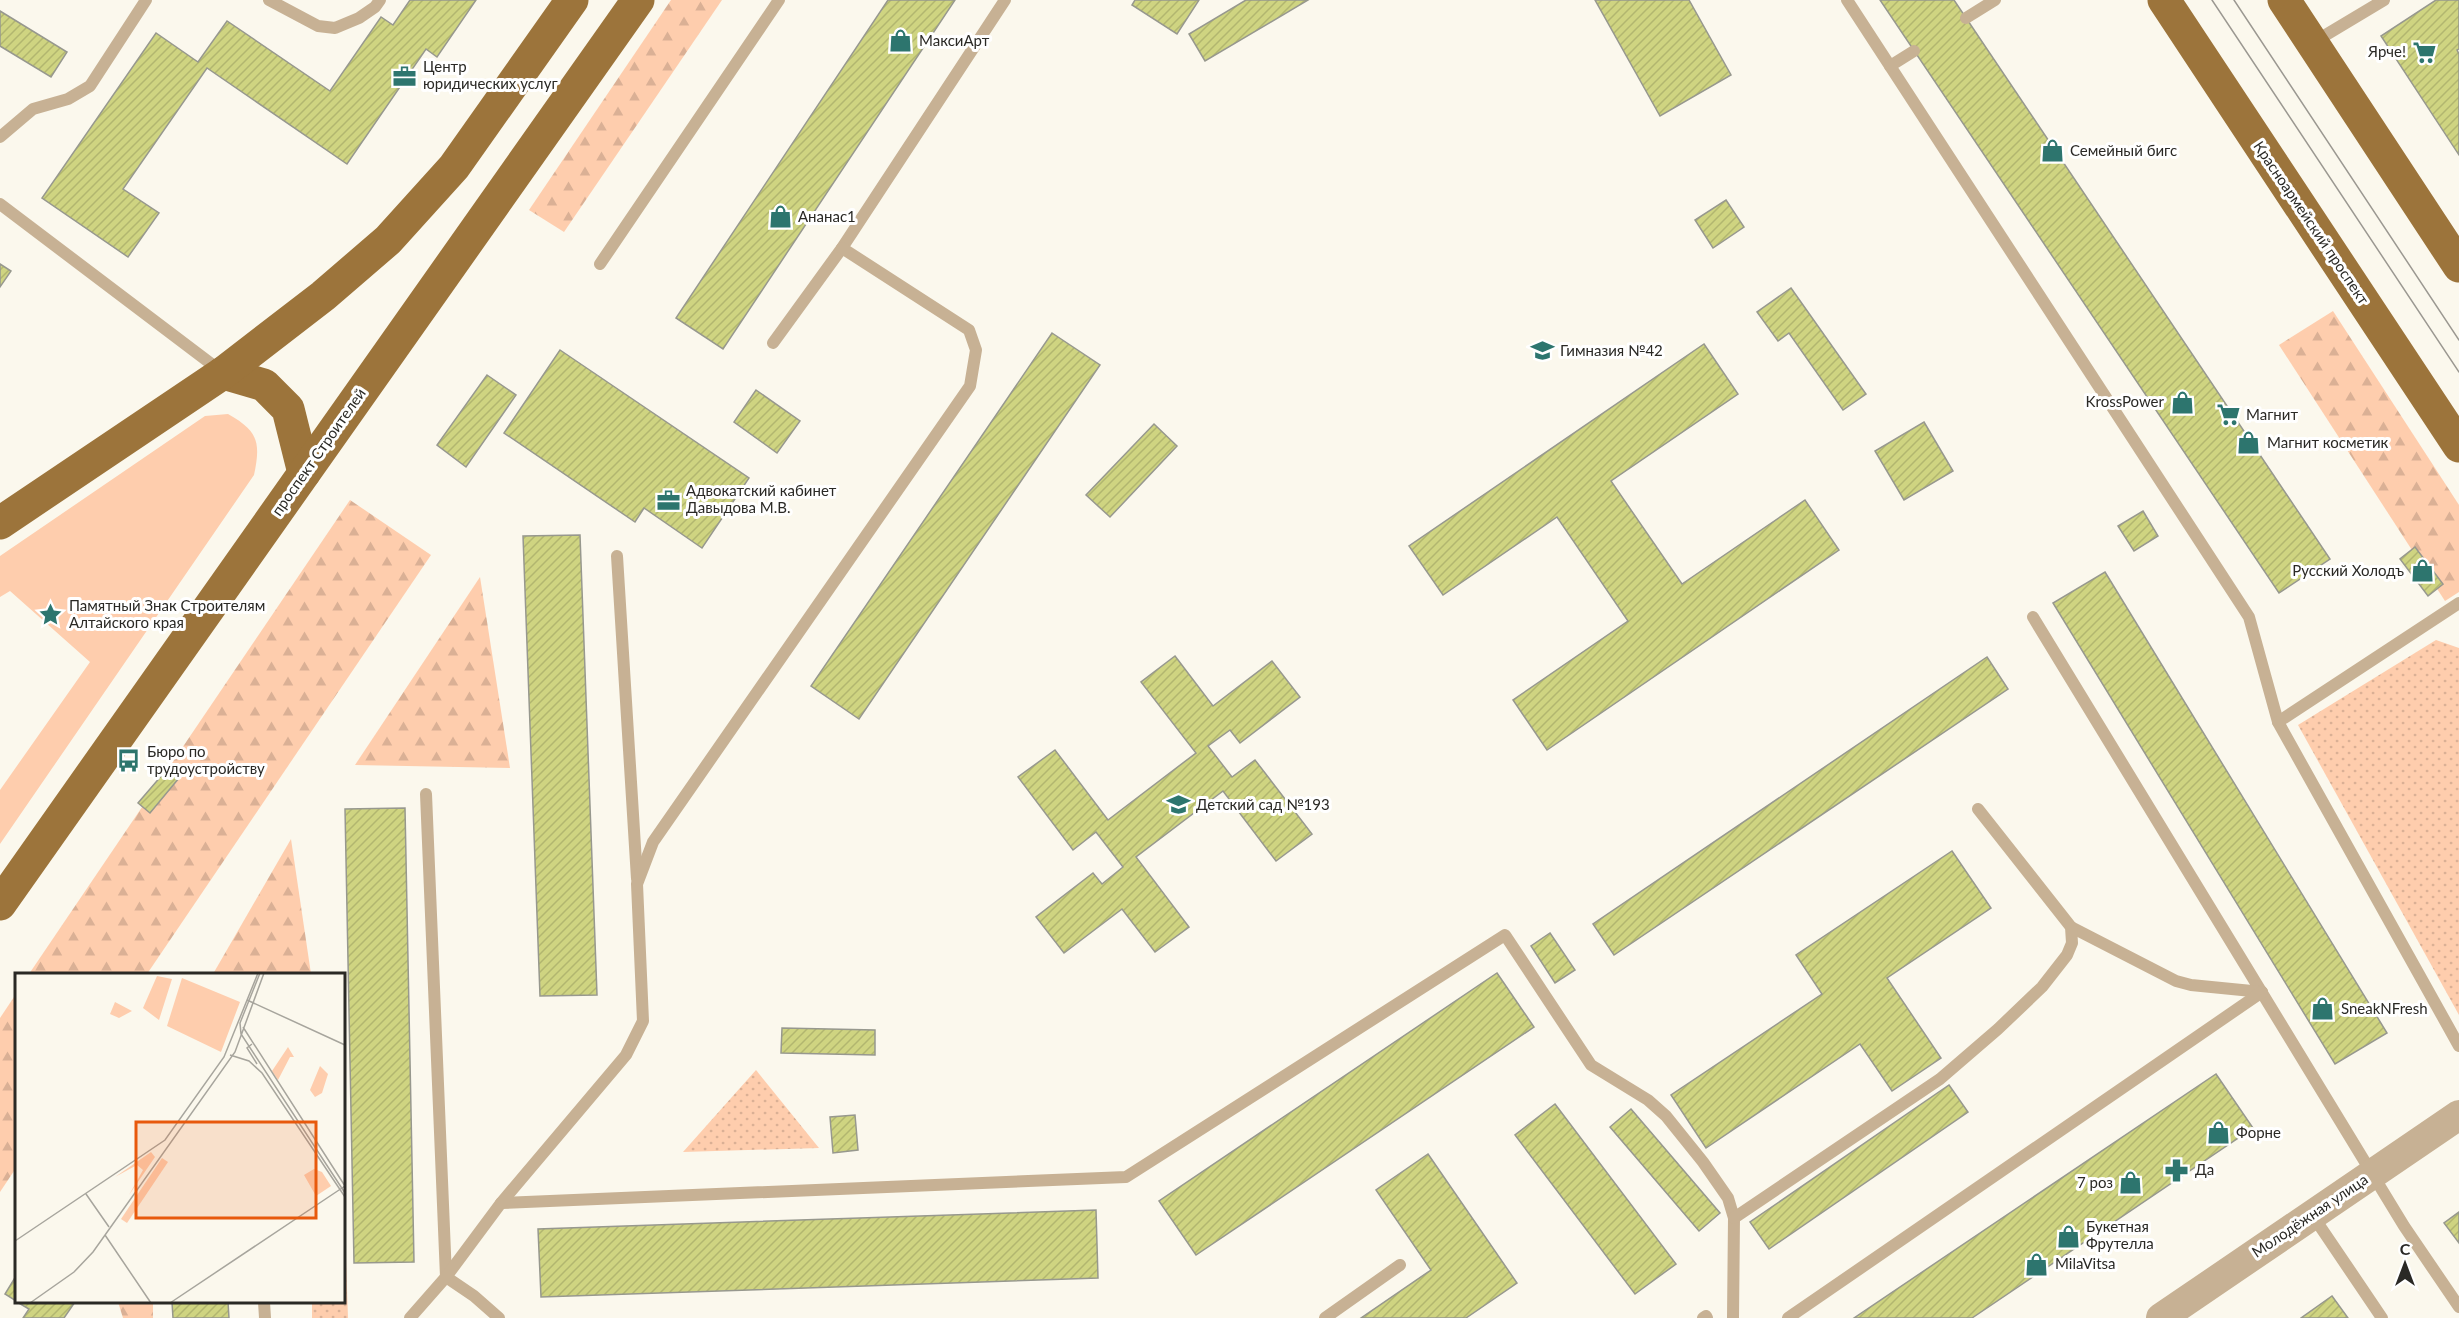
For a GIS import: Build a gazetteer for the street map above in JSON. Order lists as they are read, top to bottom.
{
  "streets": {
    "main road": ["Красноармейский проспект", "проспект Строителей"],
    "street": ["Молодёжная улица"]
  },
  "places": {
    "shop": [
      "МаксиАрт",
      "Семейный бигс",
      "Ананас1",
      "KrossPower",
      "Магнит косметик",
      "Русский Холодъ",
      "SneakNFresh",
      "Форне",
      "7 роз",
      "Букетная Фрутелла",
      "MilaVitsa"
    ],
    "supermarket": ["Ярче!", "Магнит"],
    "office": ["Центр юридических услуг", "Адвокатский кабинет Давыдова М.В."],
    "school or university": ["Гимназия №42", "Детский сад №193"],
    "place": ["Памятный Знак Строителям Алтайского края"],
    "bus stop": ["Бюро по трудоустройству"],
    "pharmacy": ["Да"]
  },
  "north": "top"
}
